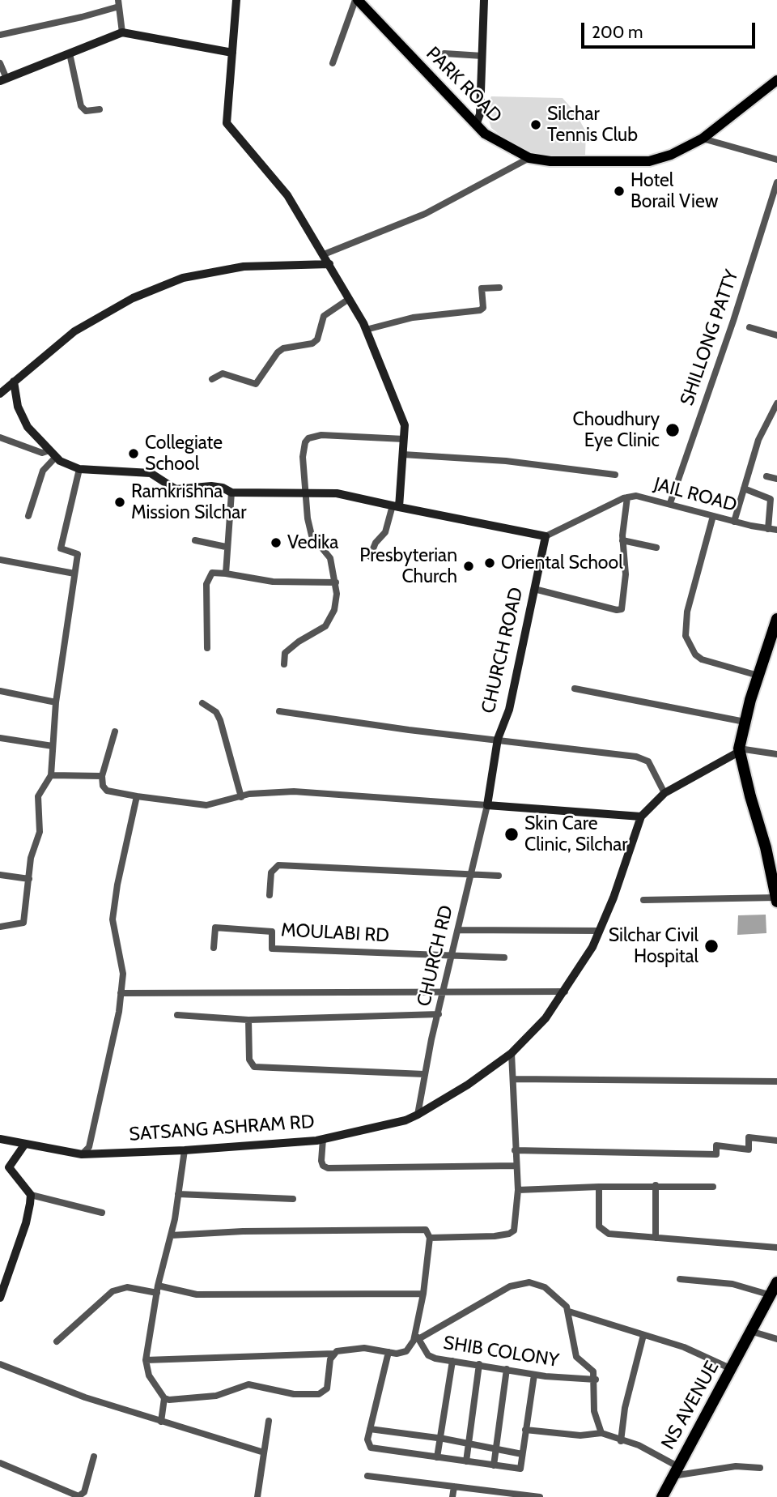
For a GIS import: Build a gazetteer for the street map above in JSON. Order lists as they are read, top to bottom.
{
  "streets": {
    "highway": ["NS AVENUE"],
    "main road": ["PARK ROAD", "CHURCH ROAD", "SATSANG ASHRAM RD"],
    "street": [
      "SHILLONG PATTY",
      "JAIL ROAD",
      "MOULABI RD",
      "CHURCH RD",
      "SHIB COLONY"
    ]
  },
  "crossings": [
    ["SHILLONG PATTY", "JAIL ROAD"],
    ["JAIL ROAD", "CHURCH ROAD"],
    ["CHURCH ROAD", "CHURCH RD"],
    ["MOULABI RD", "CHURCH RD"],
    ["CHURCH RD", "SATSANG ASHRAM RD"]
  ],
  "places": [
    "Silchar Tennis Club",
    "Hotel Borail View",
    "Choudhury Eye Clinic",
    "Collegiate School",
    "Ramkrishna Mission Silchar",
    "Vedika",
    "Oriental School",
    "Presbyterian Church",
    "Skin Care Clinic, Silchar",
    "Silchar Civil Hospital"
  ],
  "scale_bar": "200 m"
}
